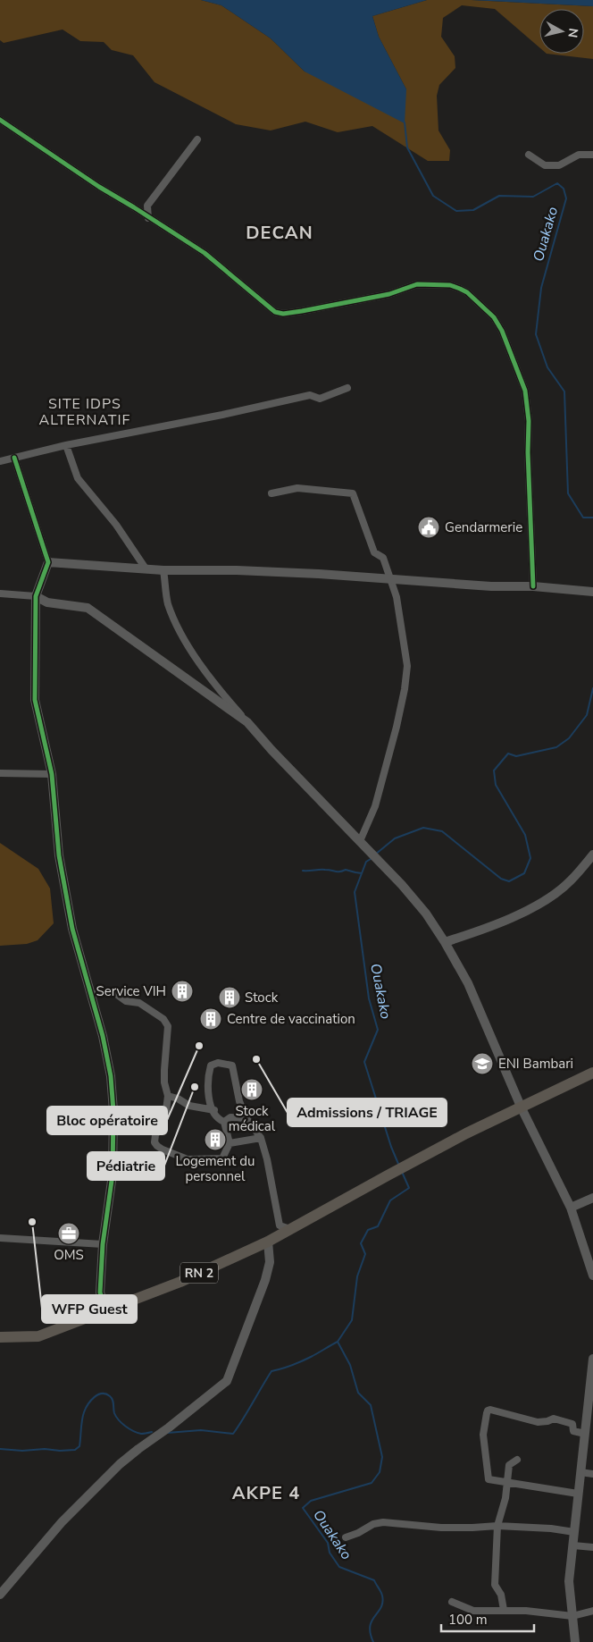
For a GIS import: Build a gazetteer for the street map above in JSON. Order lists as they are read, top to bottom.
{
  "streets": {
    "main road": ["RN 2"]
  },
  "districts": ["DECAN", "SITE IDPS ALTERNATIF", "AKPE 4"],
  "water": ["Ouakako"],
  "places": {
    "public building": ["Gendarmerie"],
    "building": [
      "Service VIH",
      "Stock",
      "Centre de vaccination",
      "Stock médical",
      "Logement du personnel"
    ],
    "other": [
      "Bloc opératoire",
      "Admissions / TRIAGE",
      "Pédiatrie",
      "WFP Guest"
    ],
    "school or university": ["ENI Bambari"],
    "office": ["OMS"]
  },
  "scale_bar": "100 m",
  "north": "right"
}
